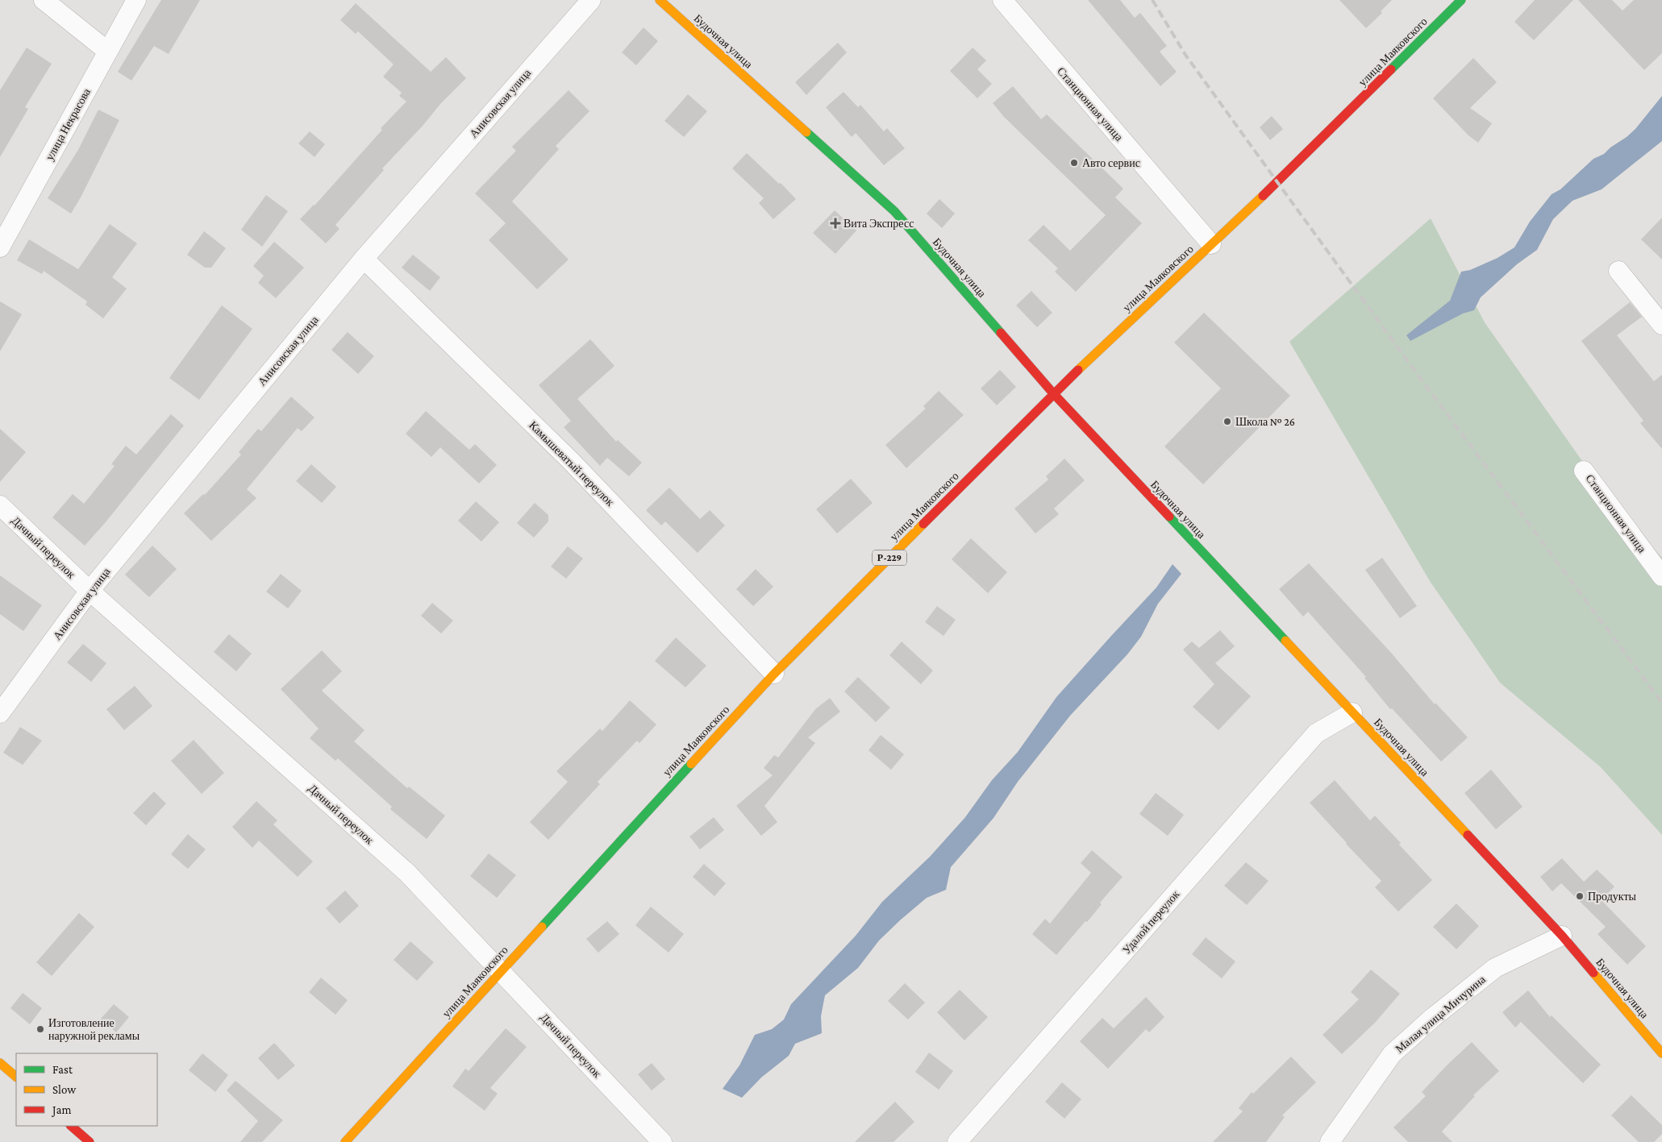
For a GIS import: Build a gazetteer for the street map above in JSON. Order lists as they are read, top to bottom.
{
  "streets": {
    "main road": ["Будочная улица", "улица Маяковского", "Р-229"],
    "street": [
      "Анисовская улица",
      "Станционная улица",
      "улица Некрасова",
      "Камышеватый переулок",
      "Дачный переулок",
      "Удалой переулок",
      "Малая улица Мичурина"
    ]
  },
  "crossings": [
    ["Будочная улица", "улица Маяковского"],
    ["Будочная улица", "Удалой переулок"],
    ["Будочная улица", "Малая улица Мичурина"],
    ["улица Маяковского", "Станционная улица"],
    ["улица Маяковского", "Камышеватый переулок"],
    ["улица Маяковского", "Дачный переулок"],
    ["Анисовская улица", "Камышеватый переулок"],
    ["Анисовская улица", "Дачный переулок"]
  ],
  "places": {
    "other": [
      "Авто сервис",
      "Школа № 26",
      "Продукты",
      "Изготовление наружной рекламы"
    ],
    "health": ["Вита Экспресс"]
  },
  "legend": ["Fast", "Slow", "Jam"]
}
